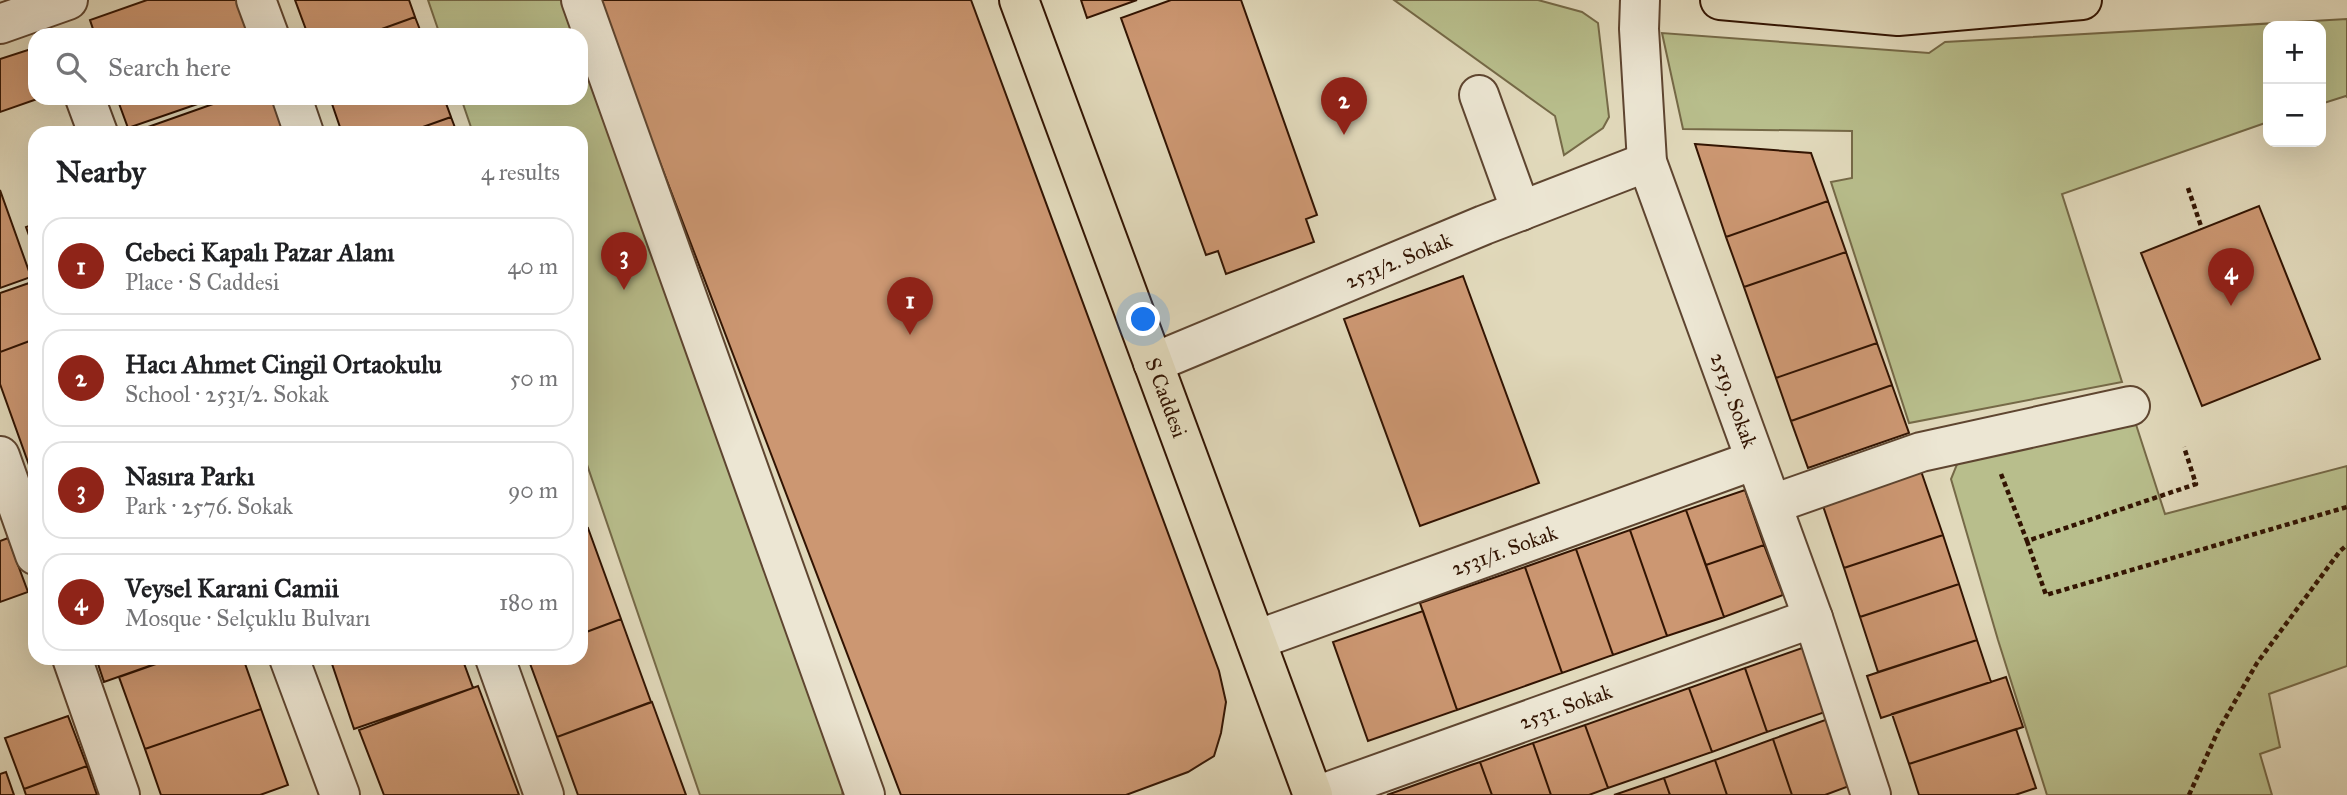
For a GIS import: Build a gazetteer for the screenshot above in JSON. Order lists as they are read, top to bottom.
{
  "streets": {
    "main road": ["S Caddesi"],
    "street": [
      "2531/2. Sokak",
      "2519. Sokak",
      "2531/1. Sokak",
      "2531. Sokak"
    ]
  },
  "crossings": [
    ["2531/2. Sokak", "S Caddesi"],
    ["2531/2. Sokak", "2519. Sokak"],
    ["S Caddesi", "2531/1. Sokak"],
    ["S Caddesi", "2531. Sokak"],
    ["2519. Sokak", "2531/1. Sokak"],
    ["2519. Sokak", "2531. Sokak"]
  ],
  "page": {
    "map_buttons": ["+", "−"],
    "search": "Search here",
    "pins": [
      "2",
      "3",
      "4",
      "1"
    ],
    "heading": ["Nearby", "4 results"],
    "list": [
      {
        "mark": "1",
        "name": "Cebeci Kapalı Pazar Alanı",
        "note": "Place · S Caddesi",
        "value": "40 m"
      },
      {
        "mark": "2",
        "name": "Hacı Ahmet Cingil Ortaokulu",
        "note": "School · 2531/2. Sokak",
        "value": "50 m"
      },
      {
        "mark": "3",
        "name": "Nasıra Parkı",
        "note": "Park · 2576. Sokak",
        "value": "90 m"
      },
      {
        "mark": "4",
        "name": "Veysel Karani Camii",
        "note": "Mosque · Selçuklu Bulvarı",
        "value": "180 m"
      }
    ]
  }
}
